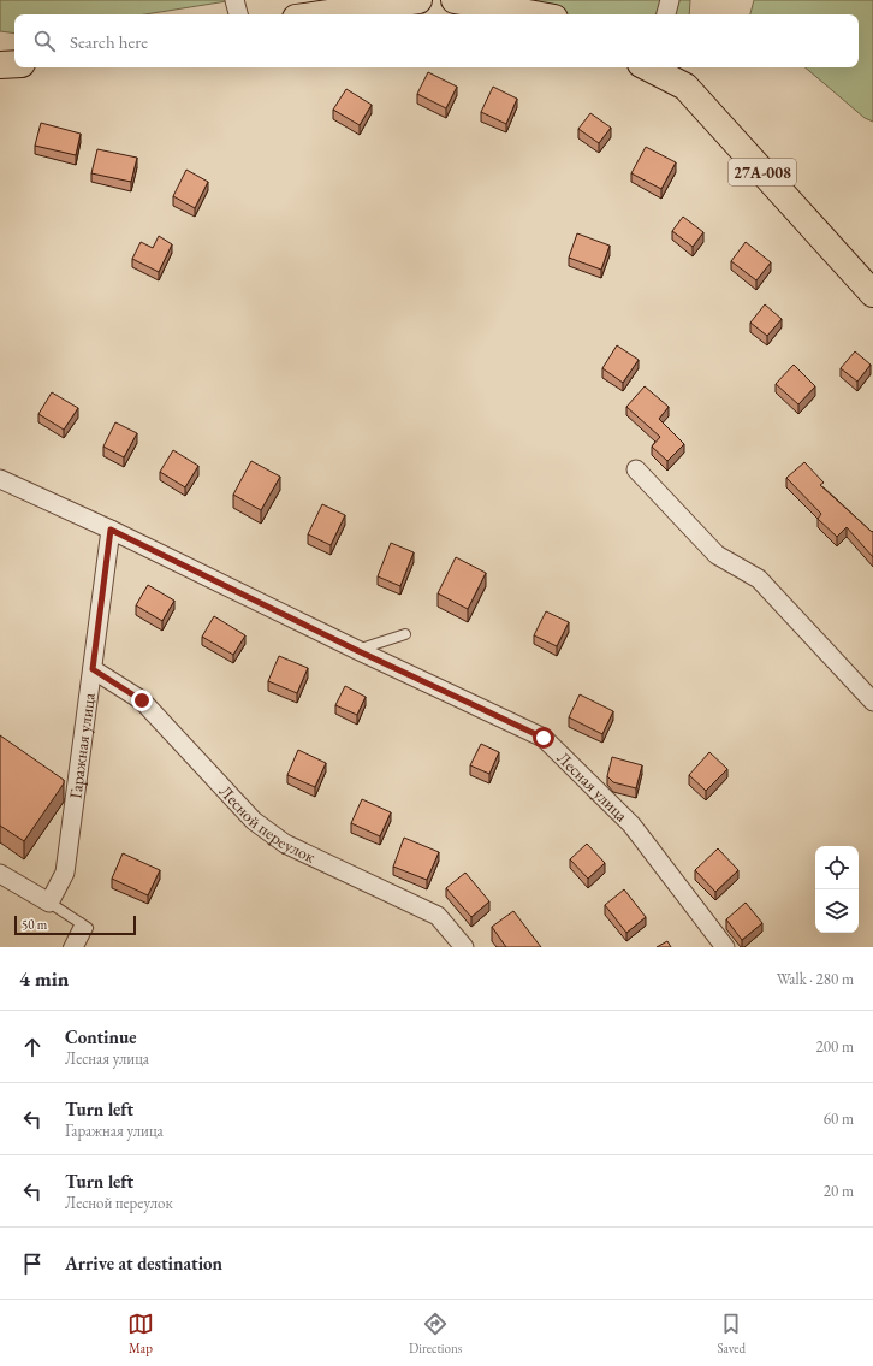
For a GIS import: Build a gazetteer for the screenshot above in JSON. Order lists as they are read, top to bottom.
{
  "streets": {
    "main road": ["27А-008"],
    "street": ["Гаражная улица", "Лесная улица", "Лесной переулок"]
  },
  "crossings": [
    ["Гаражная улица", "Лесная улица"],
    ["Гаражная улица", "Лесной переулок"]
  ],
  "scale_bar": "50 m",
  "page": {
    "search": "Search here",
    "scale": "50 m",
    "heading": ["4 min", "Walk · 280 m"],
    "list": [
      ["Continue", "Лесная улица", "200 m"],
      ["Turn left", "Гаражная улица", "60 m"],
      ["Turn left", "Лесной переулок", "20 m"],
      "Arrive at destination"
    ],
    "nav": ["Map", "Directions", "Saved"]
  }
}
